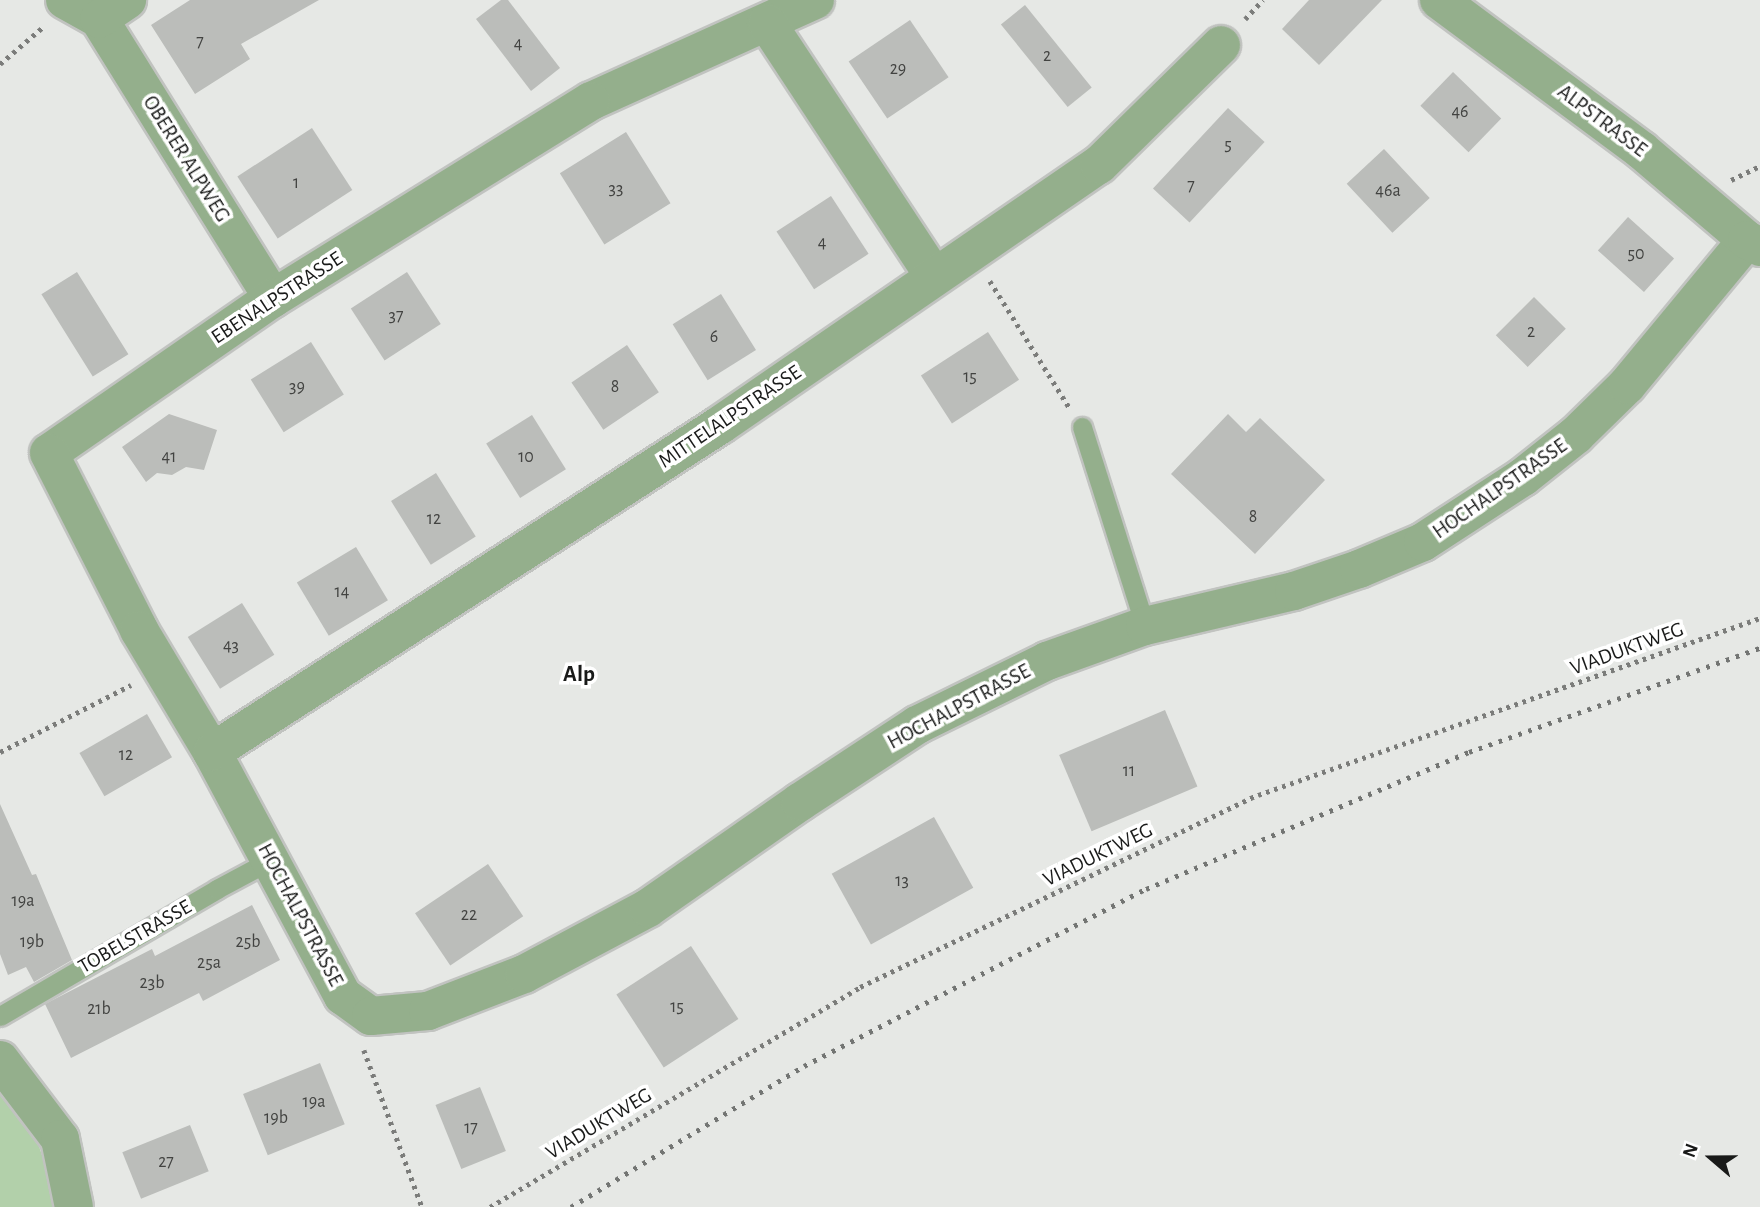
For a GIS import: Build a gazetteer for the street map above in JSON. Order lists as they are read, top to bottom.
{
  "streets": {
    "street": [
      "ALPSTRASSE",
      "OBERER ALPWEG",
      "EBENALPSTRASSE",
      "MITTELALPSTRASSE",
      "HOCHALPSTRASSE"
    ],
    "lane": ["TOBELSTRASSE"],
    "path": ["VIADUKTWEG"]
  },
  "crossings": [
    ["ALPSTRASSE", "HOCHALPSTRASSE"],
    ["OBERER ALPWEG", "EBENALPSTRASSE"],
    ["EBENALPSTRASSE", "MITTELALPSTRASSE"],
    ["EBENALPSTRASSE", "HOCHALPSTRASSE"],
    ["MITTELALPSTRASSE", "HOCHALPSTRASSE"],
    ["HOCHALPSTRASSE", "TOBELSTRASSE"]
  ],
  "districts": ["Alp"],
  "house_numbers": [
    "7",
    "4",
    "2",
    "29",
    "46",
    "5",
    "1",
    "7",
    "33",
    "46a",
    "4",
    "50",
    "37",
    "2",
    "6",
    "15",
    "39",
    "8",
    "41",
    "10",
    "8",
    "12",
    "14",
    "43",
    "12",
    "11",
    "13",
    "19a",
    "22",
    "19b",
    "25b",
    "25a",
    "23b",
    "15",
    "21b",
    "19a",
    "19b",
    "17",
    "27"
  ],
  "north": "left"
}
